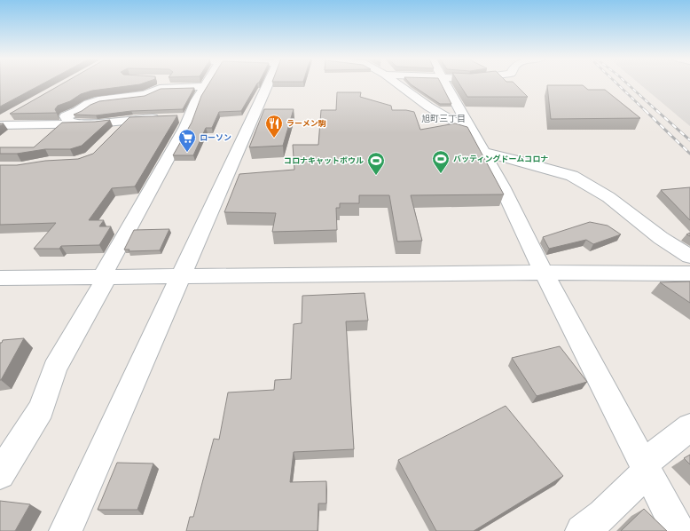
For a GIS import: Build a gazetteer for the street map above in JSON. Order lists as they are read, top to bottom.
{
  "districts": ["旭町三丁目"],
  "places": {
    "restaurant": ["ラーメン駒"],
    "supermarket": ["ローソン"],
    "sports": ["バッティングドームコロナ", "コロナキャットボウル"]
  }
}
